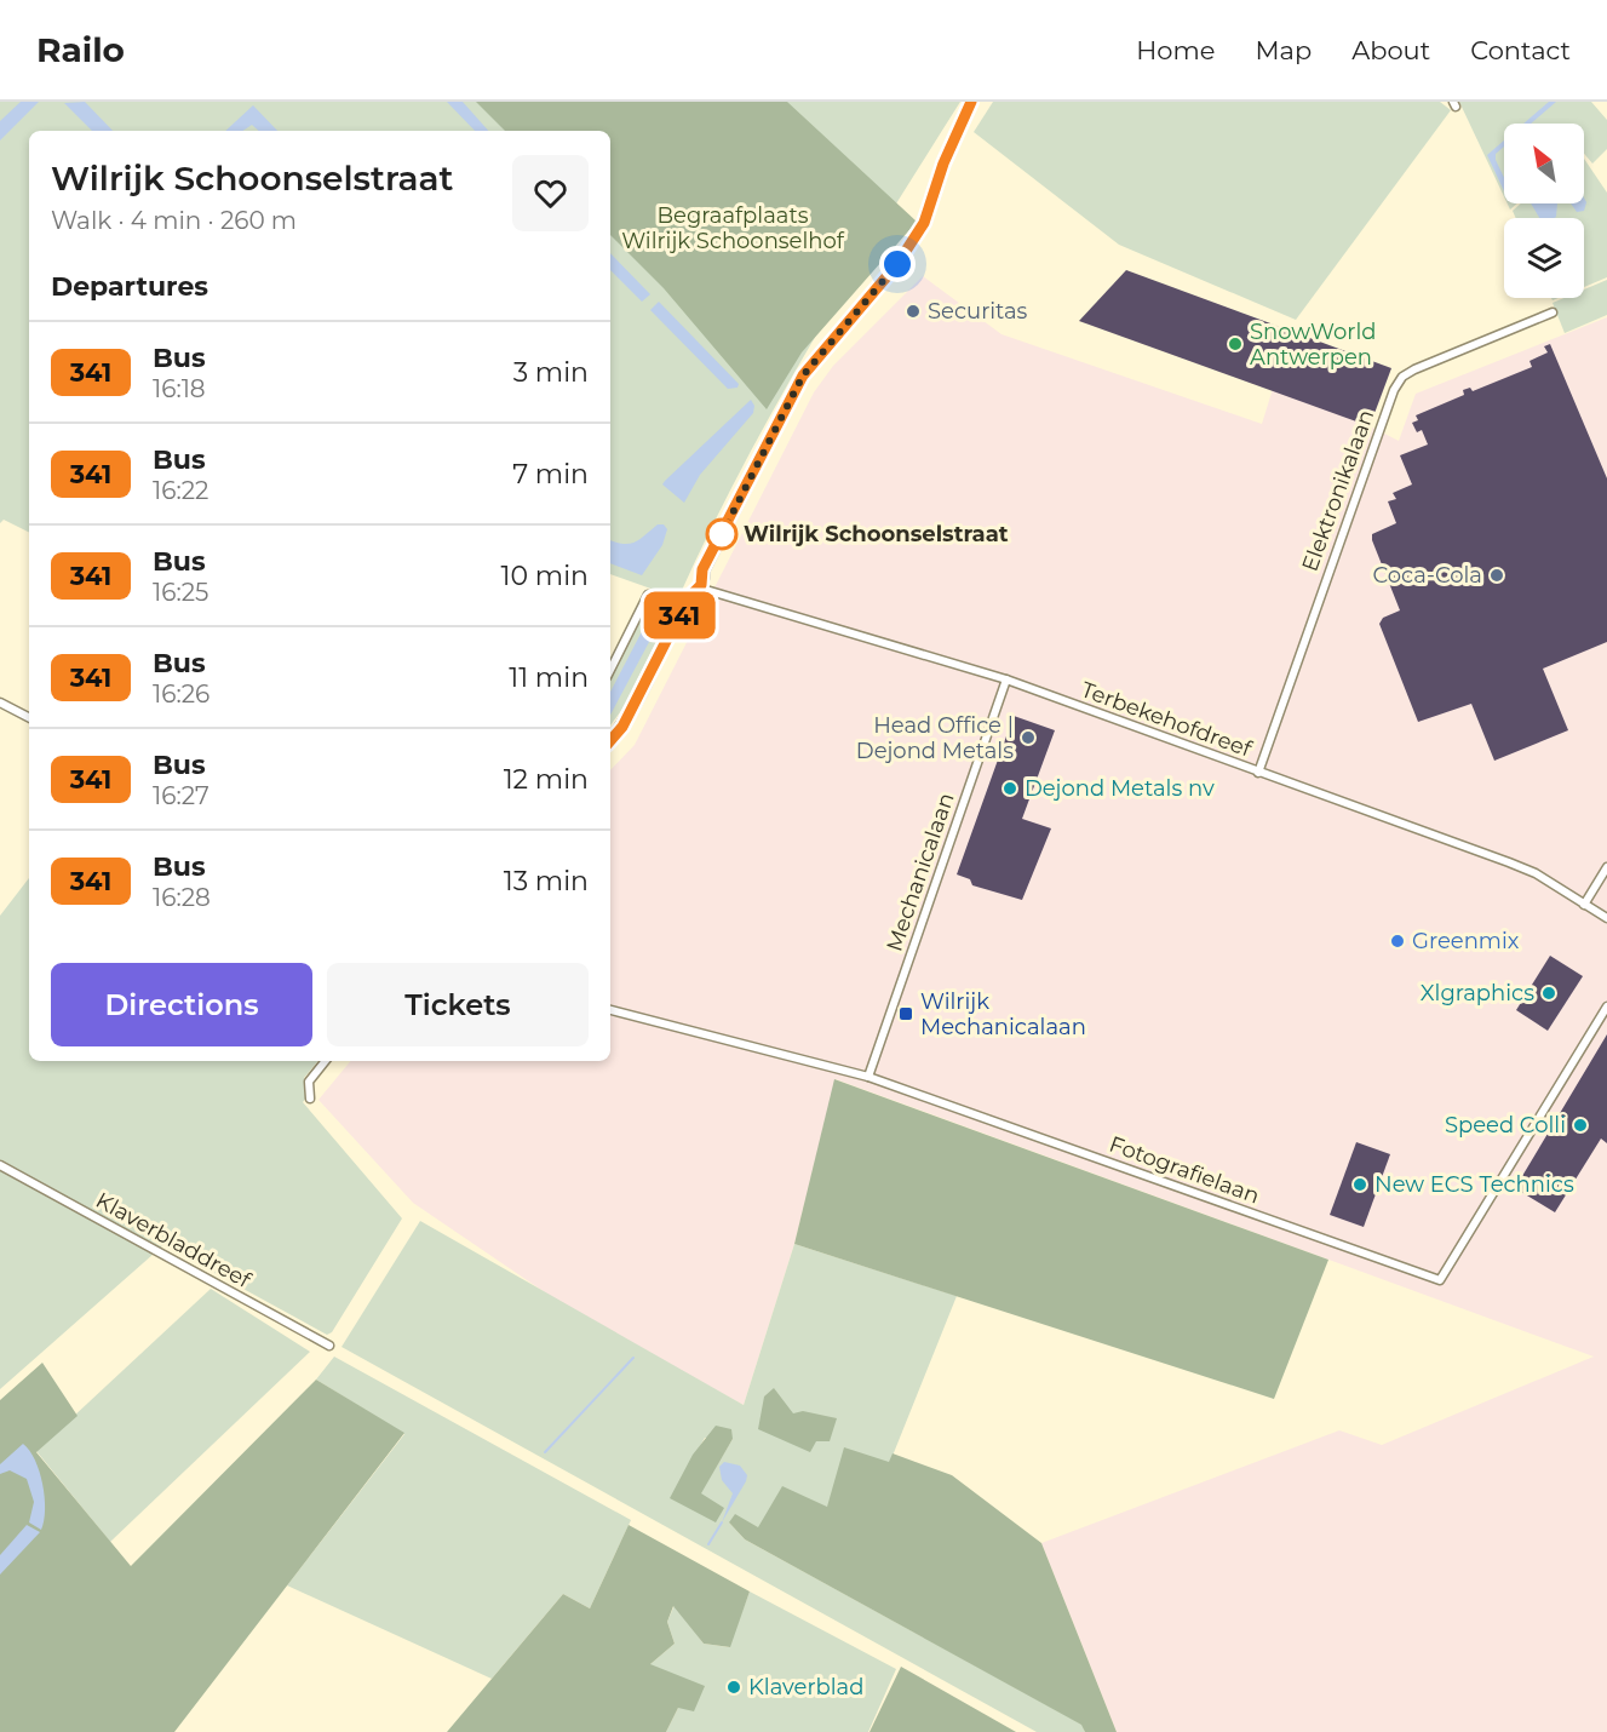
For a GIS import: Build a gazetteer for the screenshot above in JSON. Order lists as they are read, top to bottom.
{
  "streets": {
    "street": [
      "Elektronikalaan",
      "Terbekehofdreef",
      "Mechanicalaan",
      "Fotografielaan",
      "Klaverbladdreef"
    ]
  },
  "crossings": [
    ["Elektronikalaan", "Terbekehofdreef"],
    ["Terbekehofdreef", "Mechanicalaan"],
    ["Mechanicalaan", "Fotografielaan"]
  ],
  "parks": ["Begraafplaats Wilrijk Schoonselhof"],
  "places": {
    "other": [
      "Securitas",
      "SnowWorld Antwerpen",
      "Wilrijk Schoonselstraat",
      "Coca-Cola",
      "Head Office | Dejond Metals",
      "Dejond Metals nv",
      "Greenmix",
      "Xlgraphics",
      "Speed Colli",
      "New ECS Technics",
      "Klaverblad"
    ],
    "transit": ["Wilrijk Mechanicalaan"]
  },
  "lines": ["bus line 341"],
  "north": "top left",
  "page": {
    "header": "Railo",
    "nav": [
      "Home",
      "Map",
      "About",
      "Contact"
    ],
    "on_map": "341",
    "heading": [
      ["Wilrijk Schoonselstraat", "Walk · 4 min · 260 m"],
      "Departures"
    ],
    "list": [
      {
        "mark": "341",
        "name": "Bus",
        "note": "16:18",
        "value": "3 min"
      },
      {
        "mark": "341",
        "name": "Bus",
        "note": "16:22",
        "value": "7 min"
      },
      {
        "mark": "341",
        "name": "Bus",
        "note": "16:25",
        "value": "10 min"
      },
      {
        "mark": "341",
        "name": "Bus",
        "note": "16:26",
        "value": "11 min"
      },
      {
        "mark": "341",
        "name": "Bus",
        "note": "16:27",
        "value": "12 min"
      },
      {
        "mark": "341",
        "name": "Bus",
        "note": "16:28",
        "value": "13 min"
      }
    ],
    "buttons": ["Directions", "Tickets"]
  }
}
